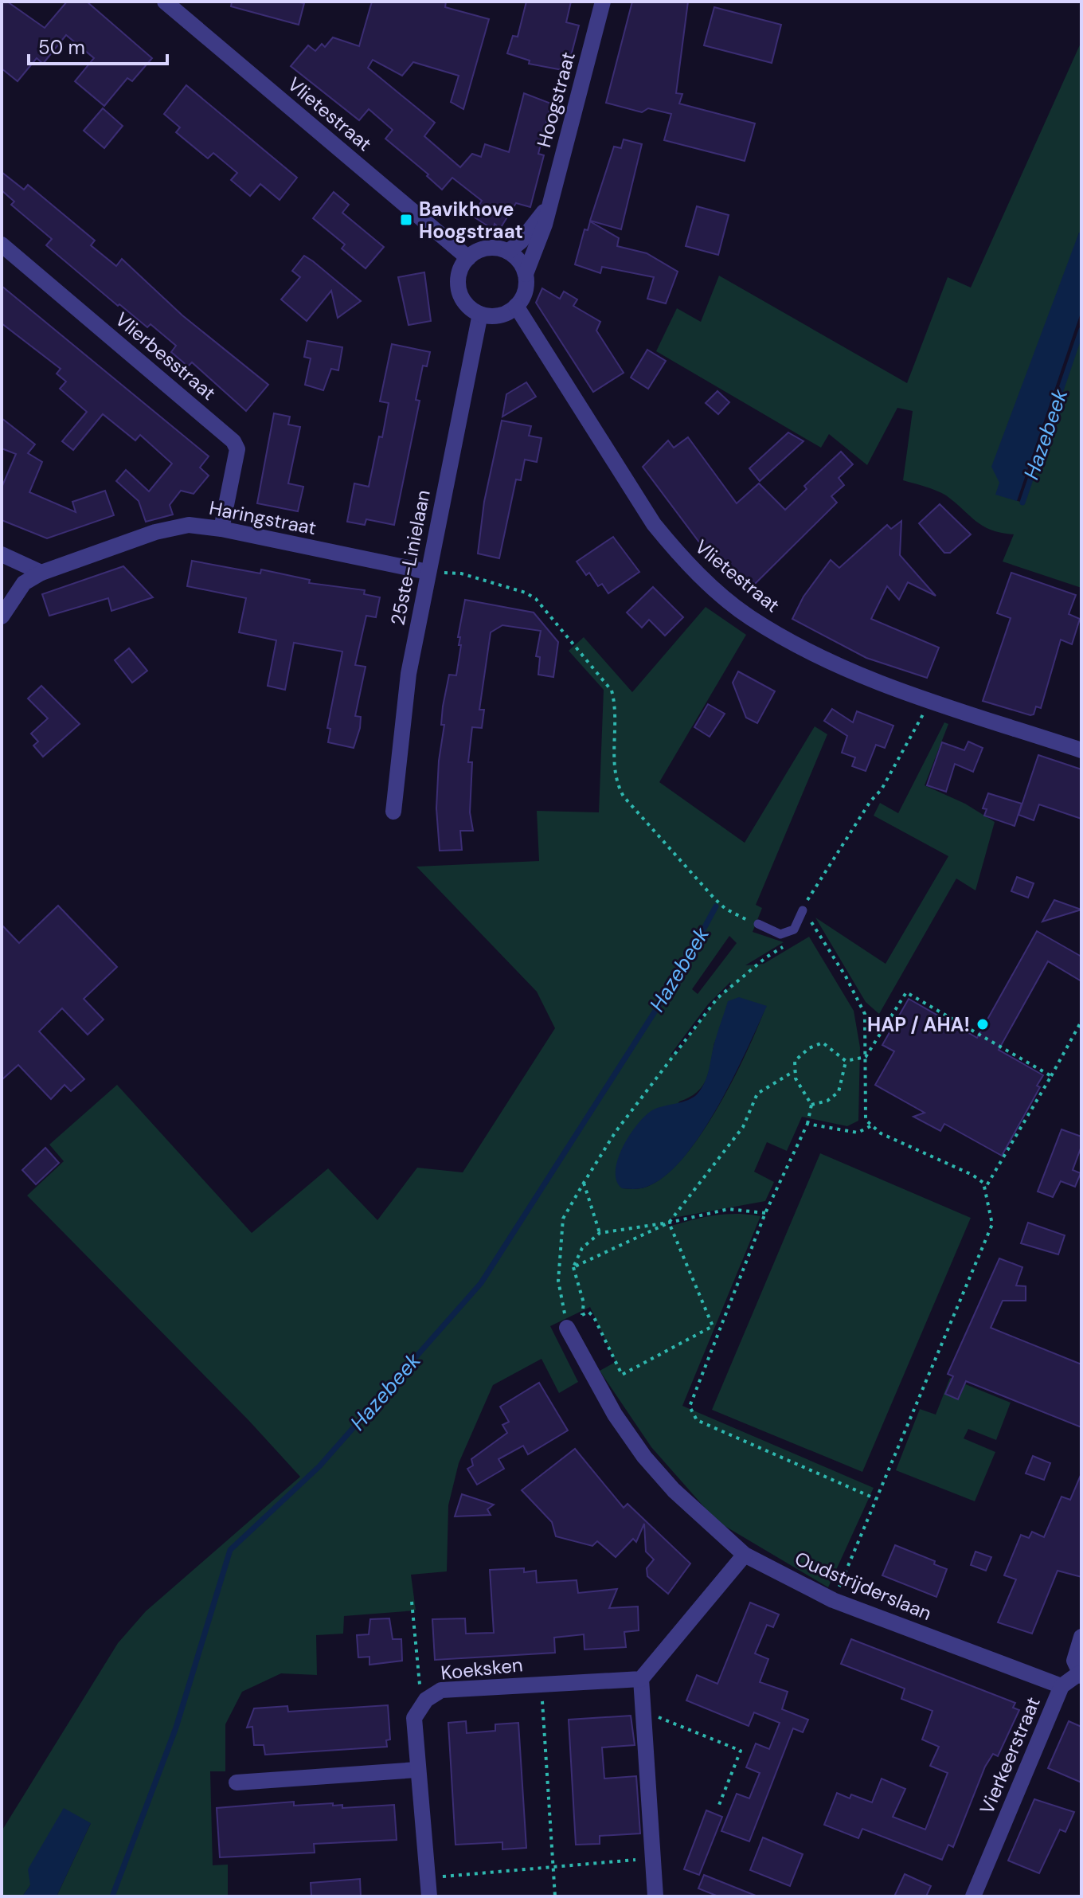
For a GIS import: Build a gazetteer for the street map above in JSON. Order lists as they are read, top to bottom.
{
  "streets": {
    "street": [
      "Hoogstraat",
      "Vlietestraat",
      "Vlierbesstraat",
      "Haringstraat",
      "25ste-Linielaan",
      "Oudstrijderslaan",
      "Koeksken",
      "Vierkeerstraat"
    ]
  },
  "crossings": [
    ["Hoogstraat", "Vlietestraat"],
    ["Hoogstraat", "25ste-Linielaan"],
    ["Vlietestraat", "25ste-Linielaan"],
    ["Vlierbesstraat", "Haringstraat"],
    ["Haringstraat", "25ste-Linielaan"],
    ["Oudstrijderslaan", "Vierkeerstraat"]
  ],
  "water": ["Hazebeek"],
  "places": {
    "transit": ["Bavikhove Hoogstraat"],
    "other": ["HAP / AHA!"]
  },
  "scale_bar": "50 m"
}
